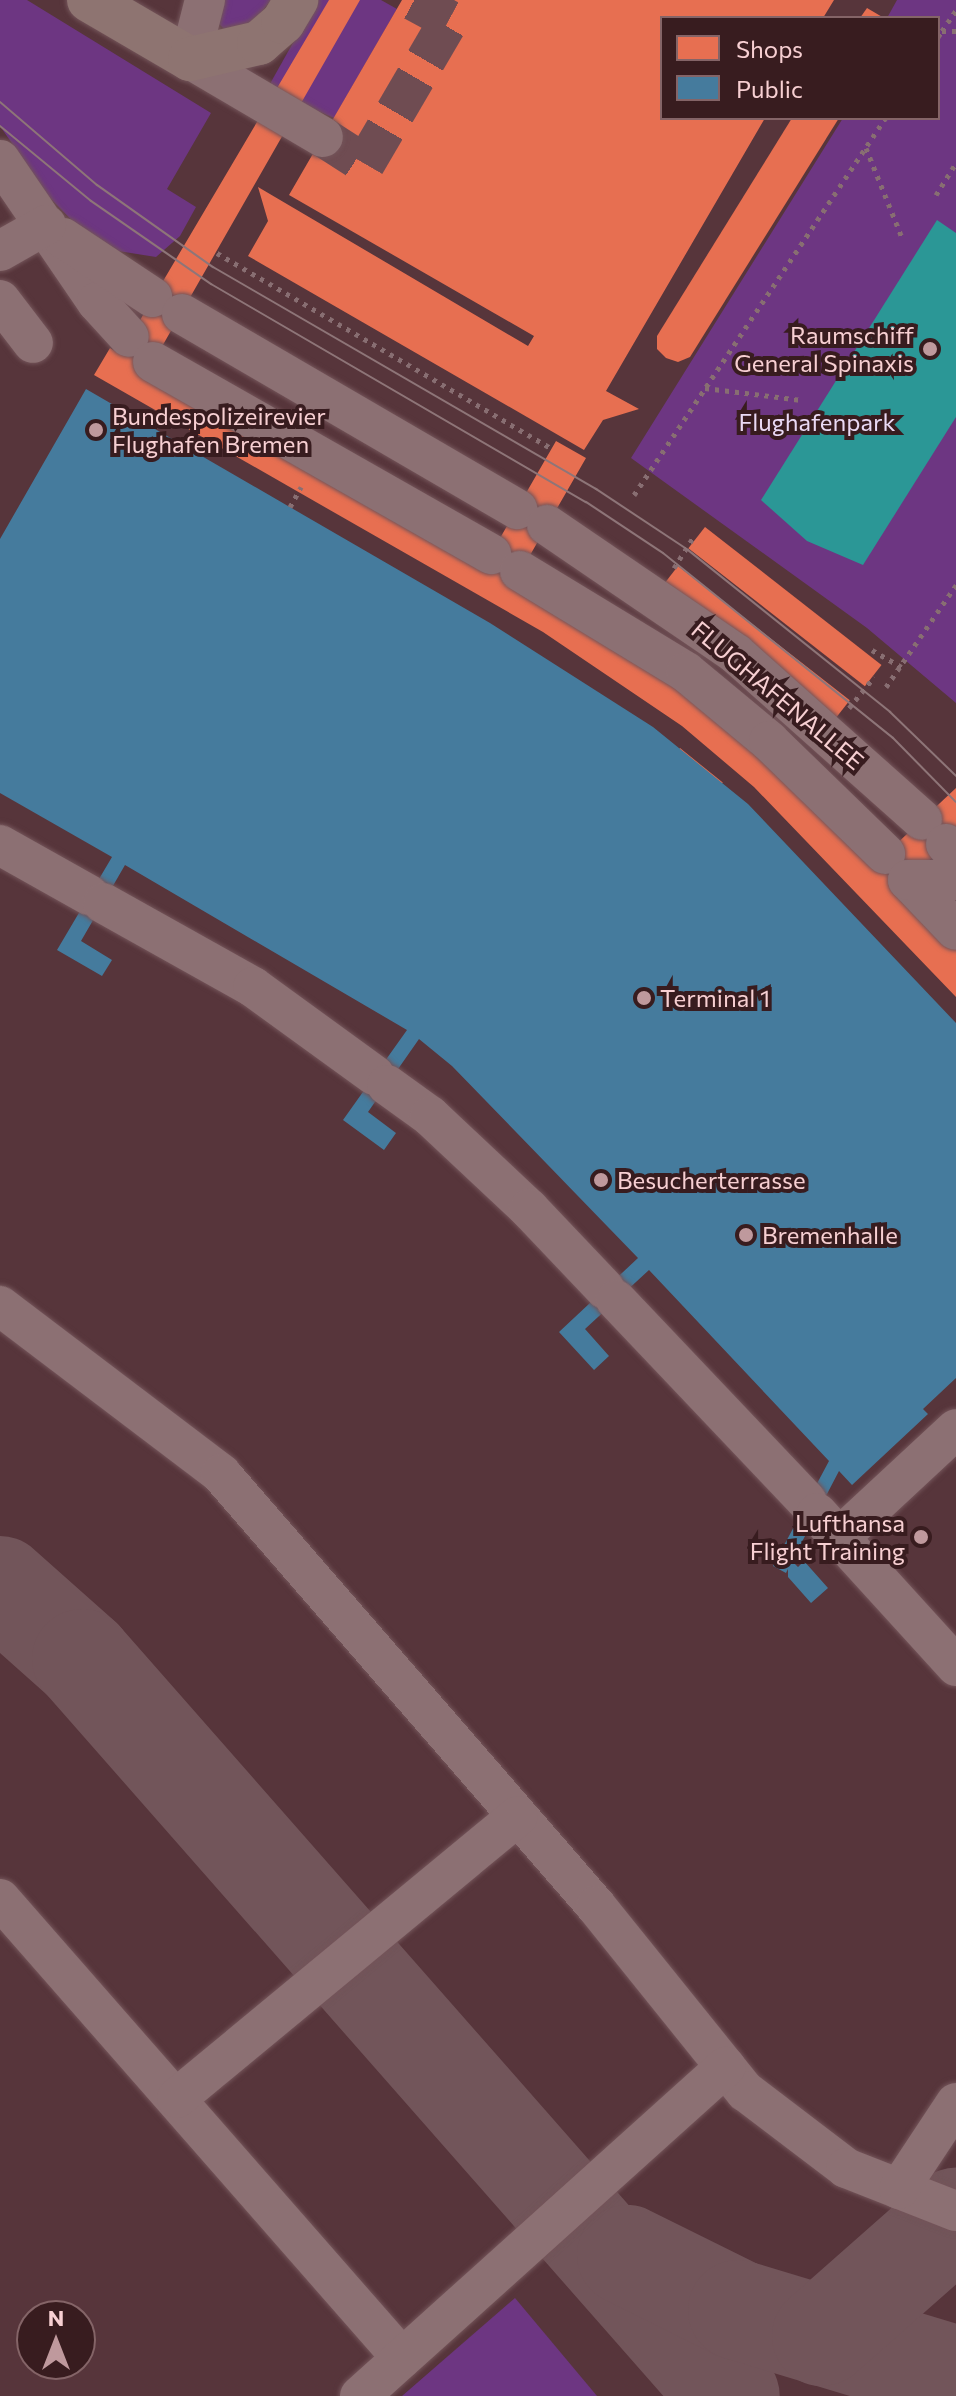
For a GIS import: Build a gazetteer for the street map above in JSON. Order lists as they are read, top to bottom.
{
  "streets": {
    "street": ["FLUGHAFENALLEE"]
  },
  "parks": ["Flughafenpark"],
  "places": [
    "Raumschiff General Spinaxis",
    "Bundespolizeirevier Flughafen Bremen",
    "Terminal 1",
    "Besucherterrasse",
    "Bremenhalle",
    "Lufthansa Flight Training"
  ],
  "legend": ["Shops", "Public"],
  "north": "top"
}
